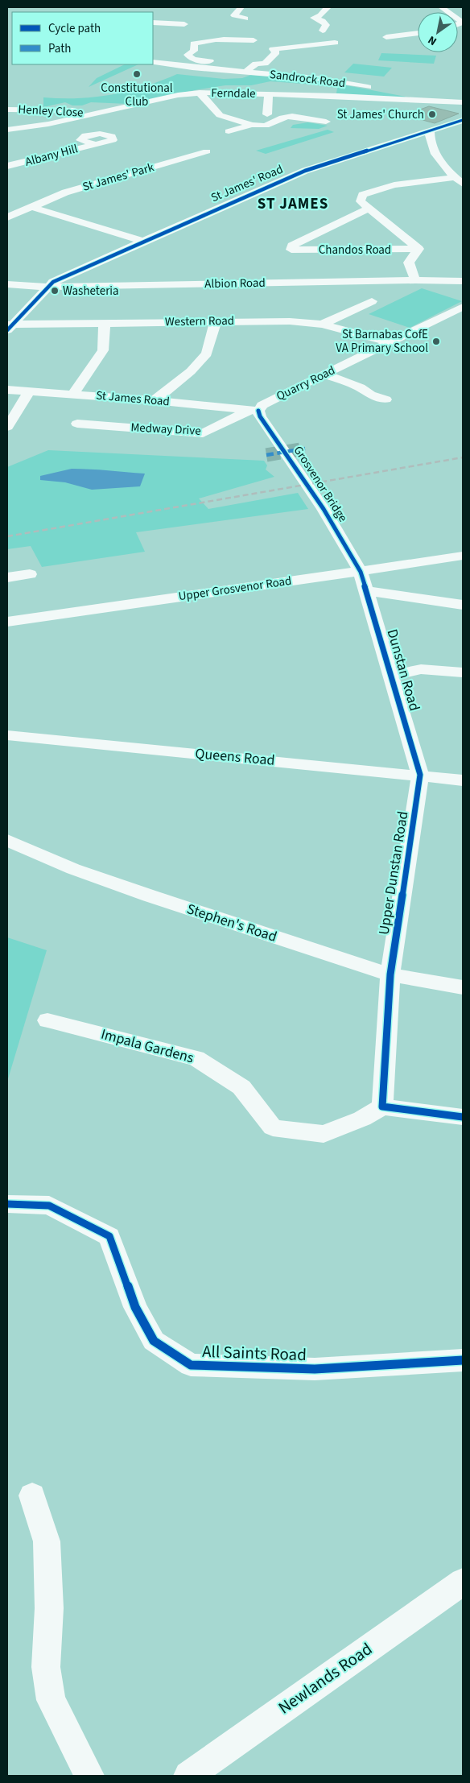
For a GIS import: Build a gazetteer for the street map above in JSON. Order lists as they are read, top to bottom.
{
  "streets": {
    "street": [
      "Sandrock Road",
      "Ferndale",
      "Henley Close",
      "Albany Hill",
      "St James' Park",
      "St James' Road",
      "Chandos Road",
      "Albion Road",
      "Western Road",
      "Quarry Road",
      "St James Road",
      "Medway Drive",
      "Grosvenor Bridge",
      "Upper Grosvenor Road",
      "Dunstan Road",
      "Queens Road",
      "Upper Dunstan Road",
      "Stephen's Road",
      "Impala Gardens",
      "All Saints Road",
      "Newlands Road"
    ]
  },
  "crossings": [
    ["Sandrock Road", "Ferndale"],
    ["Ferndale", "Henley Close"],
    ["St James' Road", "Albion Road"],
    ["Western Road", "Quarry Road"],
    ["Quarry Road", "St James Road"],
    ["Quarry Road", "Medway Drive"],
    ["Quarry Road", "Grosvenor Bridge"],
    ["St James Road", "Medway Drive"],
    ["St James Road", "Grosvenor Bridge"],
    ["Medway Drive", "Grosvenor Bridge"],
    ["Grosvenor Bridge", "Upper Grosvenor Road"],
    ["Grosvenor Bridge", "Dunstan Road"],
    ["Upper Grosvenor Road", "Dunstan Road"],
    ["Dunstan Road", "Queens Road"],
    ["Dunstan Road", "Upper Dunstan Road"],
    ["Queens Road", "Upper Dunstan Road"],
    ["Upper Dunstan Road", "Stephen's Road"],
    ["Upper Dunstan Road", "Impala Gardens"]
  ],
  "districts": ["ST JAMES"],
  "places": [
    "Constitutional Club",
    "St James' Church",
    "Washeteria",
    "St Barnabas CofE VA Primary School"
  ],
  "legend": ["Cycle path", "Path"],
  "north": "bottom left"
}
